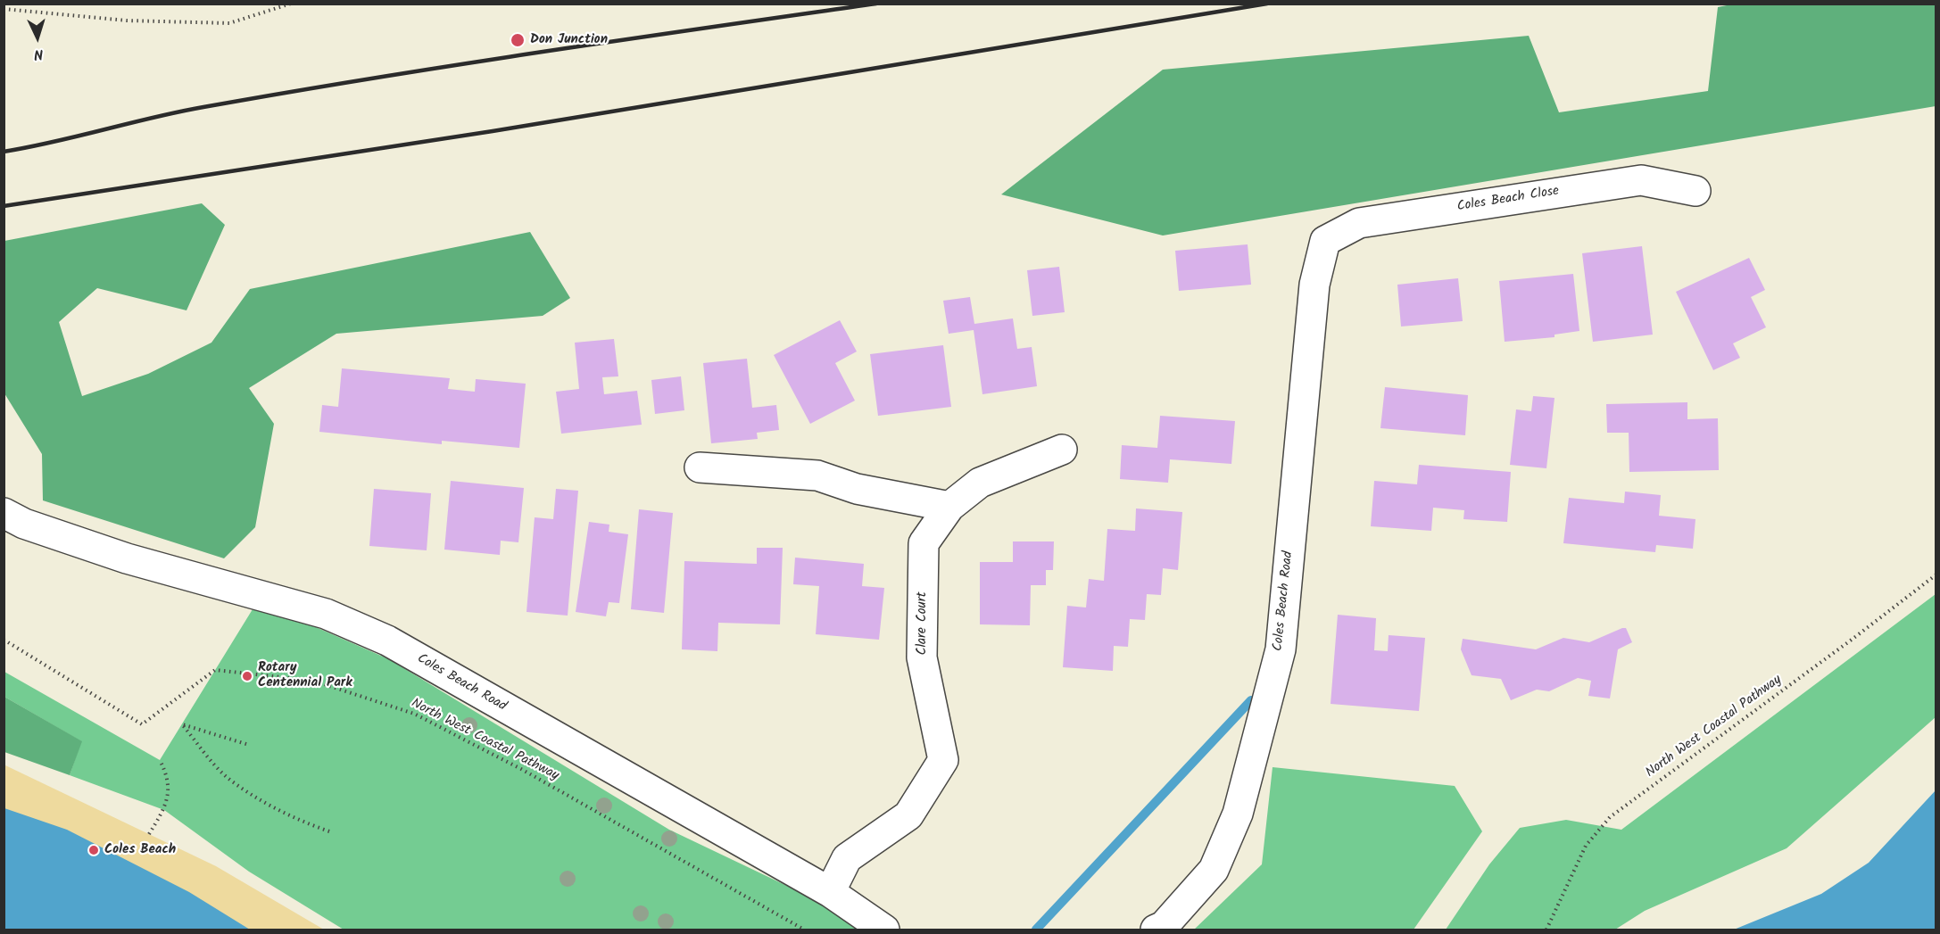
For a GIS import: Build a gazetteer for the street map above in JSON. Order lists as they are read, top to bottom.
{
  "streets": {
    "street": ["Coles Beach Close", "Coles Beach Road", "Clare Court"],
    "path": ["North West Coastal Pathway"]
  },
  "crossings": [
    ["Coles Beach Close", "Coles Beach Road"],
    ["Coles Beach Road", "Clare Court"]
  ],
  "places": ["Don Junction", "Rotary Centennial Park", "Coles Beach"],
  "north": "bottom"
}
